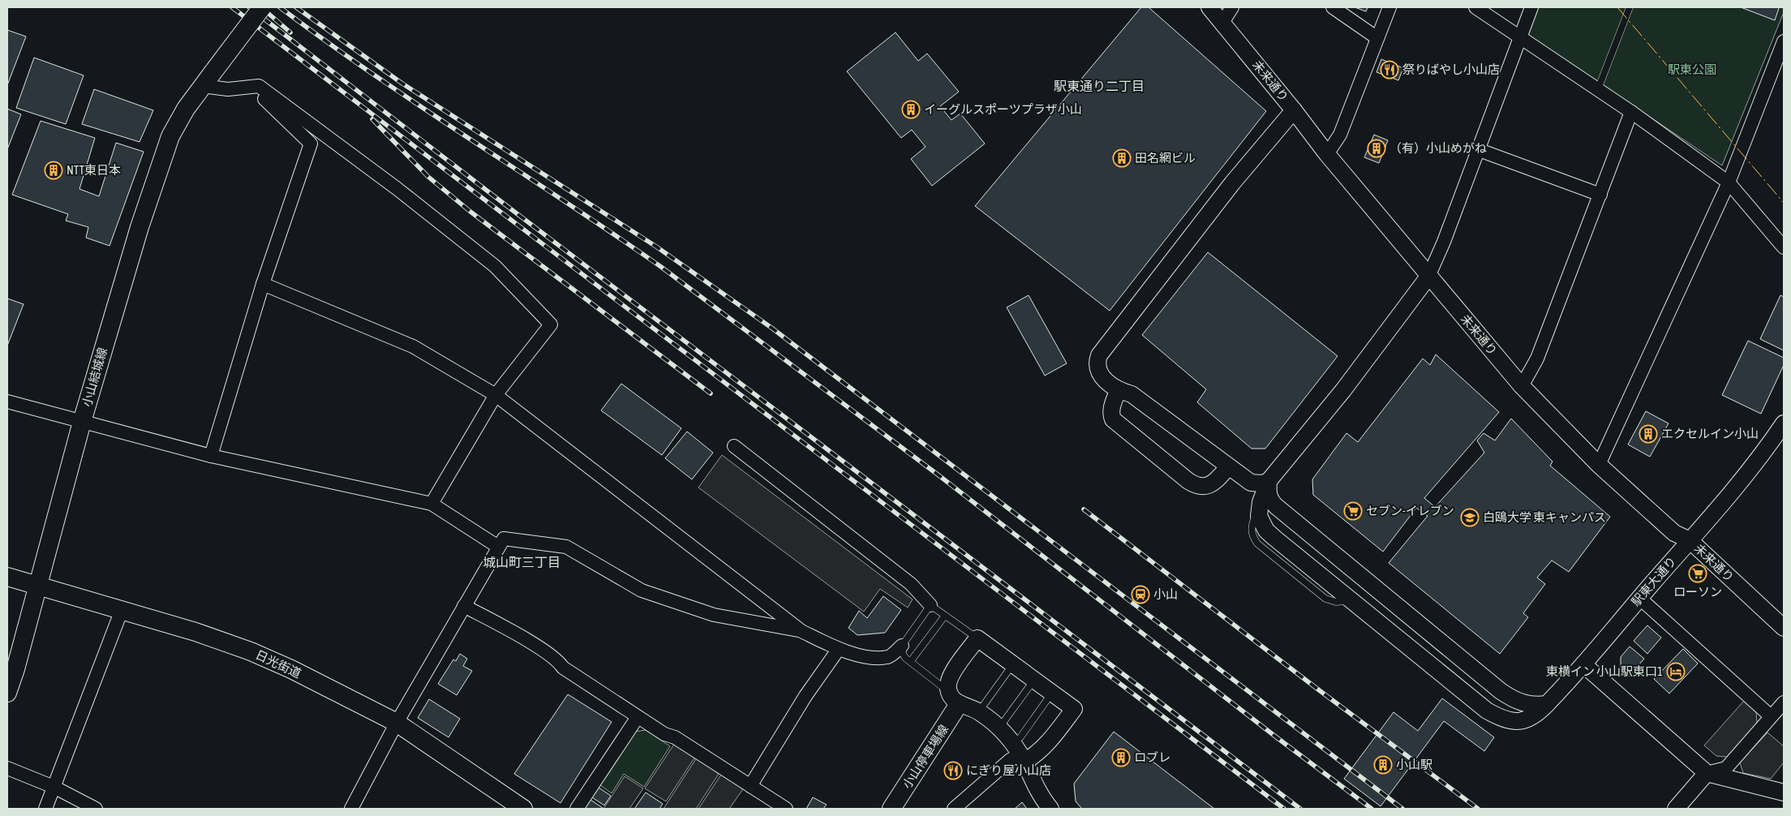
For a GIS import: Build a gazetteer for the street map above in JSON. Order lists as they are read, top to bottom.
{
  "streets": {
    "main road": ["小山結城線", "日光街道", "小山停車場線"],
    "street": ["未来通り", "駅東大通り"]
  },
  "crossings": [
    ["未来通り", "駅東大通り"],
    ["小山結城線", "日光街道"]
  ],
  "districts": ["駅東通り二丁目", "城山町三丁目"],
  "parks": ["駅東公園"],
  "places": {
    "restaurant": ["祭りばやし小山店", "にぎり屋小山店"],
    "building": [
      "イーグルスポーツプラザ小山",
      "（有）小山めがね",
      "田名網ビル",
      "NTT東日本",
      "エクセルイン小山",
      "ロブレ",
      "小山駅"
    ],
    "supermarket": ["セブン-イレブン", "ローソン"],
    "school or university": ["白鴎大学 東キャンパス"],
    "station": ["小山"],
    "hotel": ["東横イン 小山駅東口1"]
  }
}
